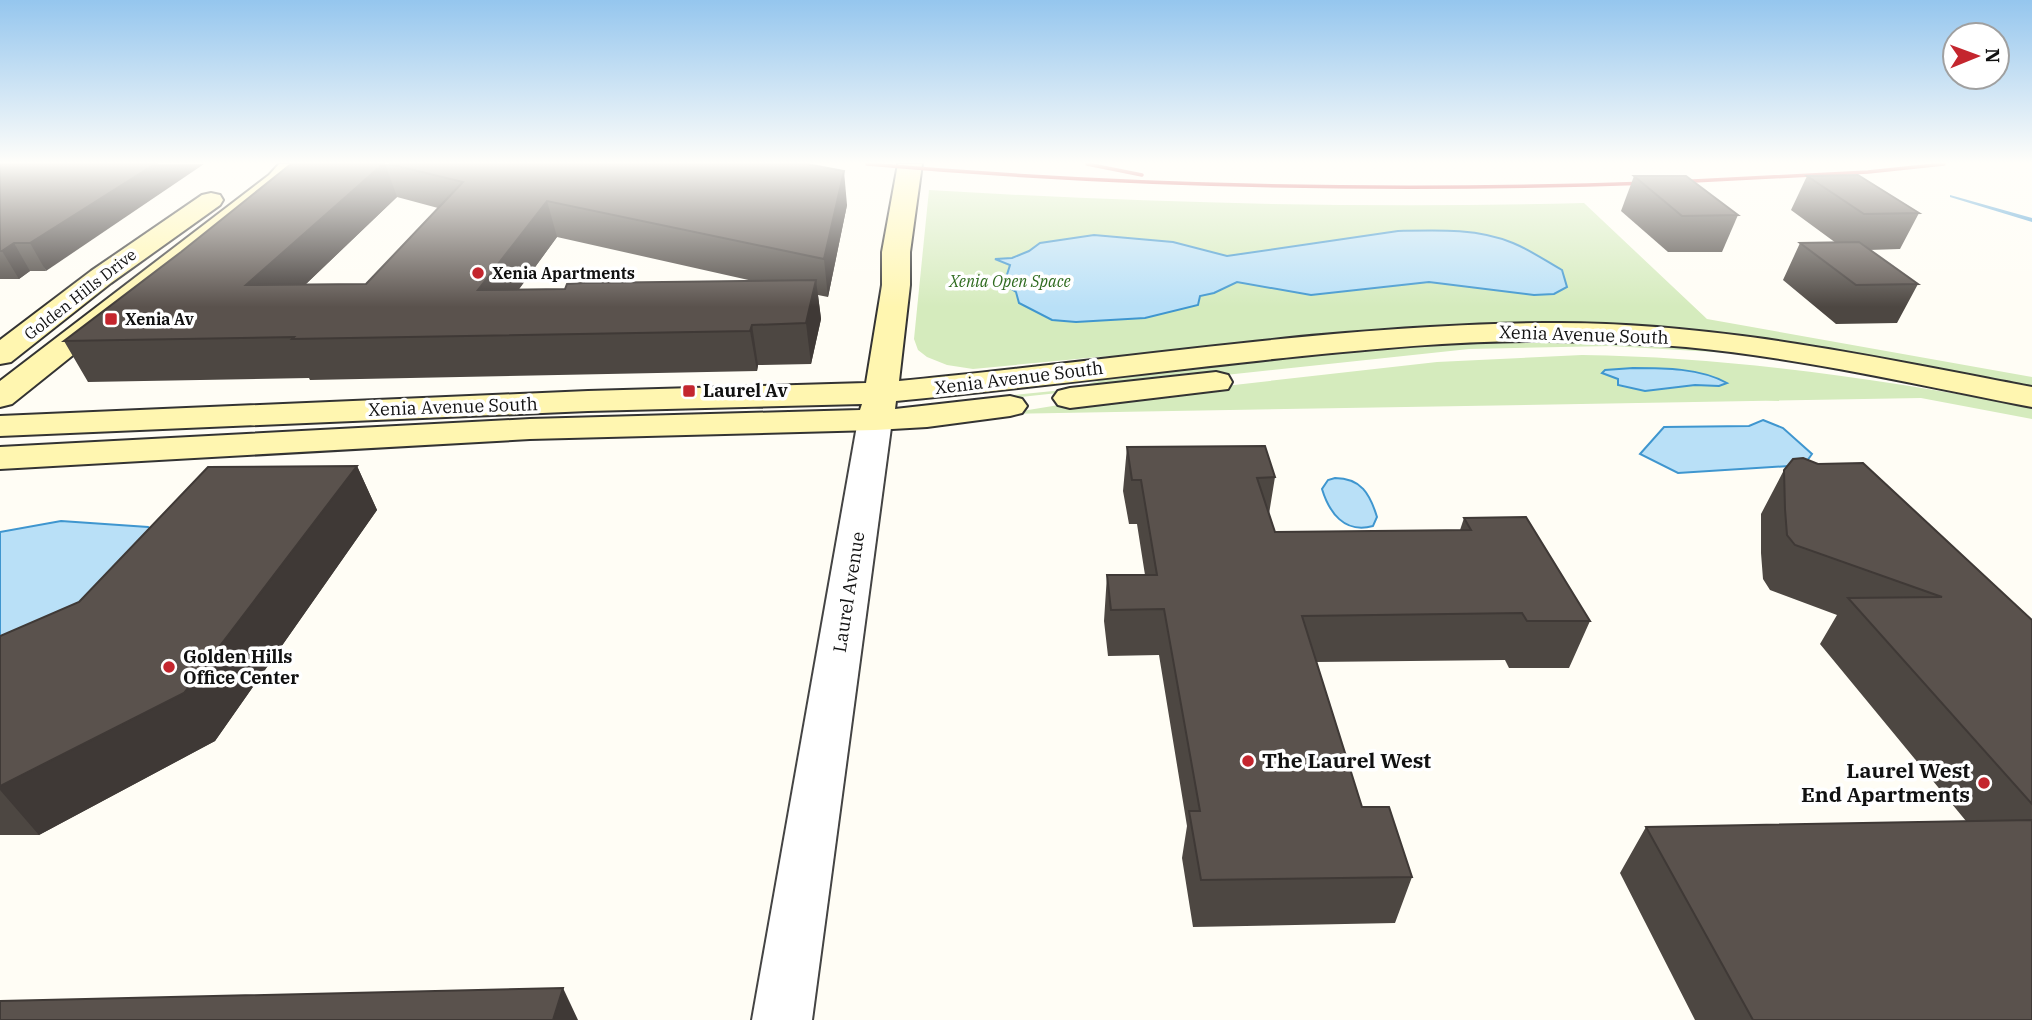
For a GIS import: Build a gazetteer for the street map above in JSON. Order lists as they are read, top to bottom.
{
  "streets": {
    "street": ["Golden Hills Drive", "Xenia Avenue South", "Laurel Avenue"]
  },
  "crossings": [
    ["Xenia Avenue South", "Laurel Avenue"]
  ],
  "parks": ["Xenia Open Space"],
  "places": {
    "other": [
      "Xenia Apartments",
      "Golden Hills Office Center",
      "The Laurel West",
      "Laurel West End Apartments"
    ],
    "transit": ["Xenia Av", "Laurel Av"]
  },
  "north": "right"
}
